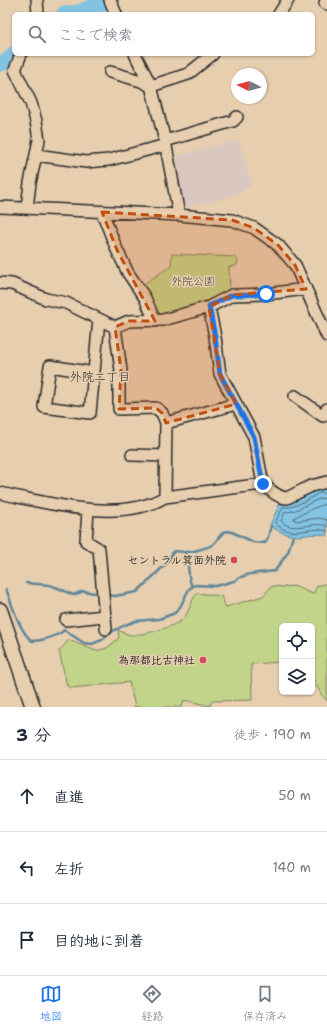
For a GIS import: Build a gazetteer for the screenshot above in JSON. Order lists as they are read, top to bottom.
{
  "districts": ["外院二丁目"],
  "parks": ["外院公園"],
  "places": ["セントラル箕面外院", "為那都比古神社"],
  "north": "left",
  "page": {
    "search": "ここで検索",
    "heading": ["3 分", "徒歩 · 190 m"],
    "list": [
      ["直進", "50 m"],
      ["左折", "140 m"],
      "目的地に到着"
    ],
    "nav": ["地図", "経路", "保存済み"]
  }
}
